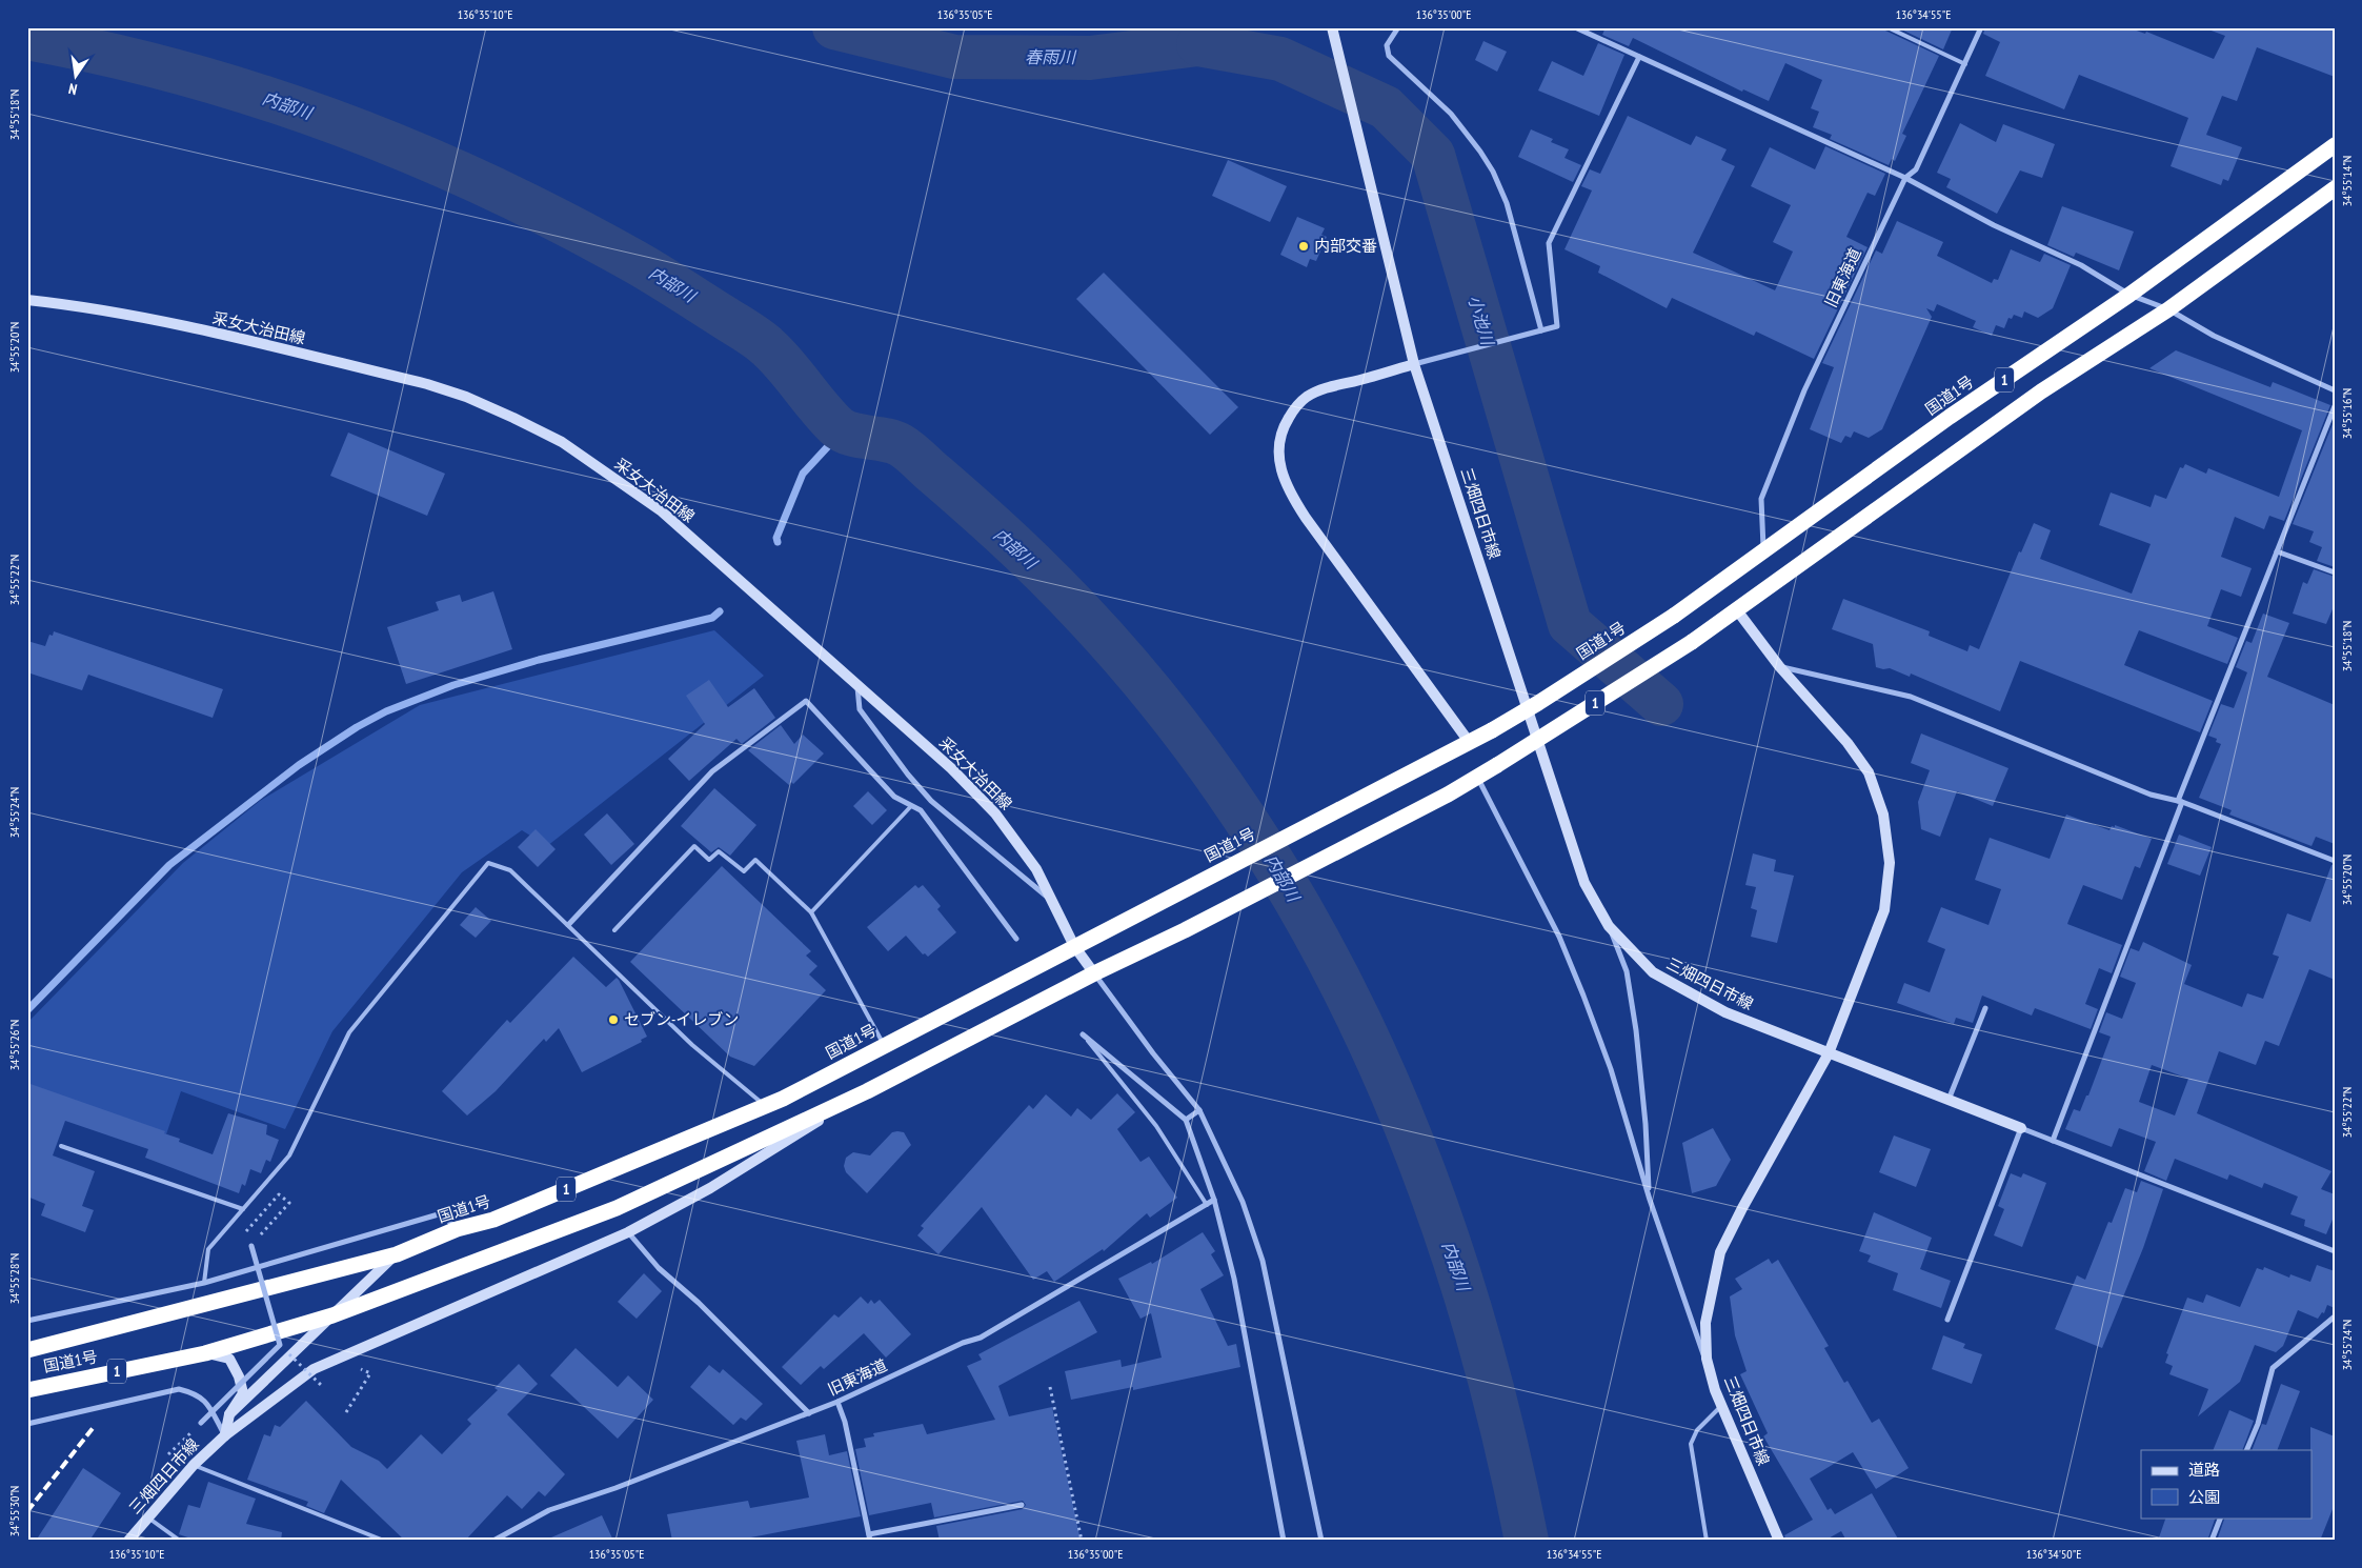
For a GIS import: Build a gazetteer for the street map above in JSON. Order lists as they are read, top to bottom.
{
  "streets": {
    "highway": ["1", "国道1号"],
    "main road": ["采女大治田線", "三畑四日市線"],
    "street": ["旧東海道"]
  },
  "crossings": [
    ["旧東海道", "国道1号"],
    ["采女大治田線", "国道1号"],
    ["国道1号", "三畑四日市線"]
  ],
  "water": ["春雨川", "内部川", "小池川"],
  "places": ["内部交番", "セブン-イレブン"],
  "legend": ["道路", "公園"],
  "north": "bottom",
  "coordinates": [
    "136°35'10\"E",
    "136°35'05\"E",
    "136°35'00\"E",
    "136°34'55\"E",
    "34°55'18\"N",
    "34°55'14\"N",
    "34°55'20\"N",
    "34°55'16\"N",
    "34°55'22\"N",
    "34°55'24\"N",
    "34°55'26\"N",
    "34°55'28\"N",
    "34°55'30\"N",
    "136°34'50\"E"
  ]
}
